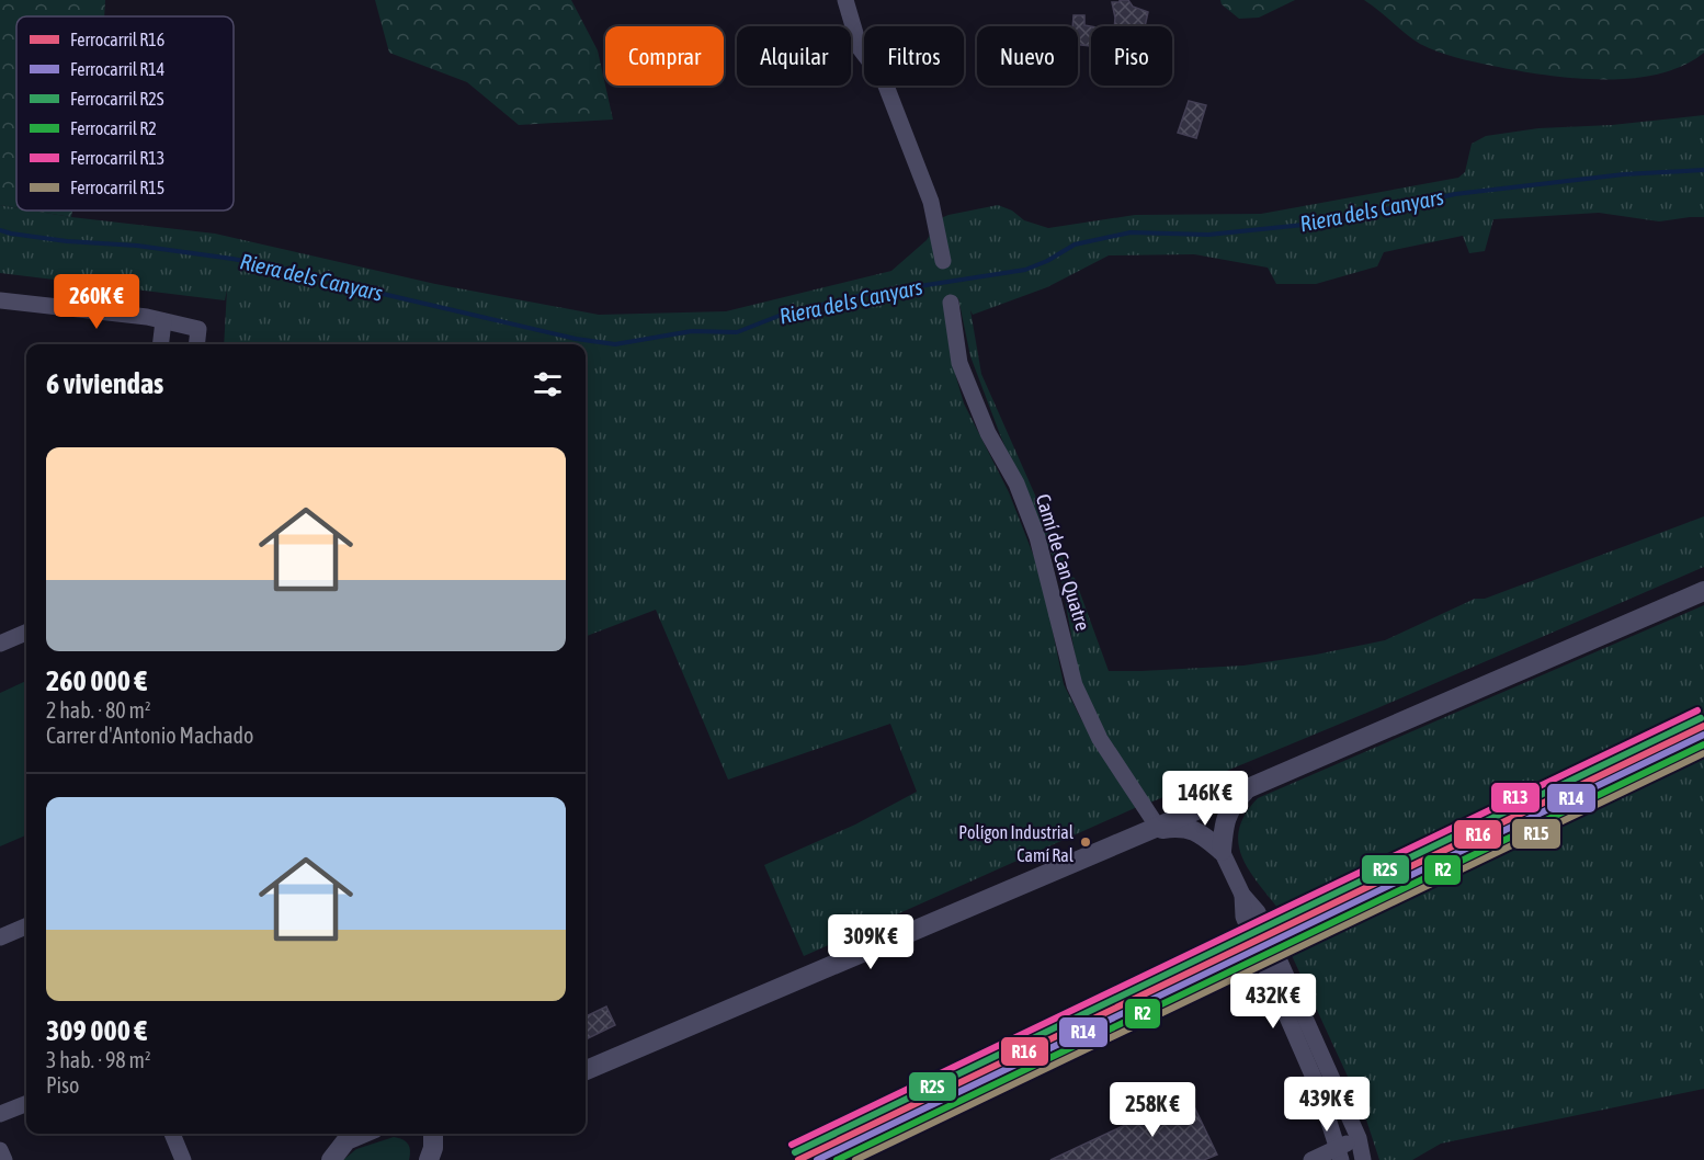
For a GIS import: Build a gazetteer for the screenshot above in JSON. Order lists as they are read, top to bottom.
{
  "streets": {
    "street": ["Camí de Can Quatre"]
  },
  "water": ["Riera dels Canyars"],
  "places": ["Polígon Industrial Camí Ral"],
  "lines": [
    "rail line R13",
    "rail line R2S",
    "rail line R16",
    "rail line R14",
    "rail line R2",
    "rail line R15"
  ],
  "legend": [
    "Ferrocarril R16",
    "Ferrocarril R14",
    "Ferrocarril R2S",
    "Ferrocarril R2",
    "Ferrocarril R13",
    "Ferrocarril R15"
  ],
  "page": {
    "chip": [
      "Comprar",
      "Alquilar",
      "Filtros",
      "Nuevo",
      "Piso"
    ],
    "price": [
      "260K €",
      "146K €",
      "309K €",
      "432K €",
      "439K €",
      "258K €"
    ],
    "heading": "6 viviendas",
    "list": [
      {
        "name": "260 000 €",
        "note": "2 hab. · 80 m² · Carrer d'Antonio Machado"
      },
      {
        "name": "309 000 €",
        "note": "3 hab. · 98 m² · Piso"
      }
    ]
  }
}
